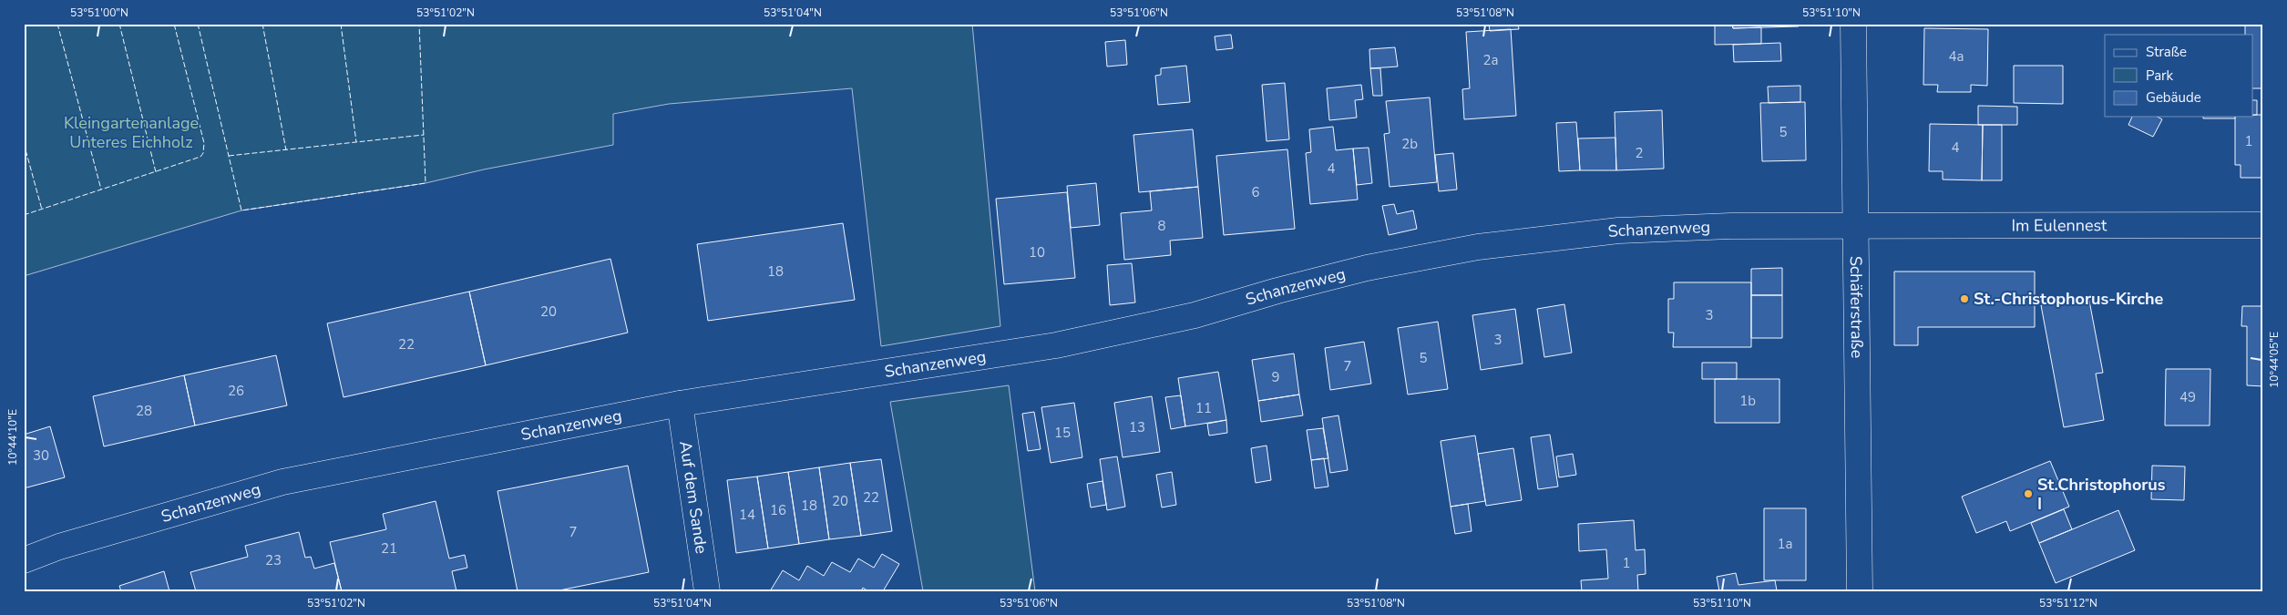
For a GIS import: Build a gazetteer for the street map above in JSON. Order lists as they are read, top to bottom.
{
  "streets": {
    "street": [
      "Im Eulennest",
      "Schanzenweg",
      "Schäferstraße",
      "Auf dem Sande"
    ]
  },
  "crossings": [
    ["Im Eulennest", "Schanzenweg"],
    ["Im Eulennest", "Schäferstraße"],
    ["Schanzenweg", "Schäferstraße"],
    ["Schanzenweg", "Auf dem Sande"]
  ],
  "parks": ["Kleingartenanlage Unteres Eichholz"],
  "places": ["St.-Christophorus-Kirche", "St.Christophorus I"],
  "house_numbers": [
    "4a",
    "2a",
    "5",
    "1",
    "2b",
    "4",
    "2",
    "4",
    "6",
    "8",
    "10",
    "18",
    "20",
    "3",
    "3",
    "22",
    "5",
    "7",
    "9",
    "26",
    "49",
    "1b",
    "11",
    "28",
    "13",
    "15",
    "30",
    "22",
    "20",
    "18",
    "16",
    "14",
    "7",
    "1a",
    "21",
    "23",
    "1"
  ],
  "legend": ["Straße", "Park", "Gebäude"],
  "coordinates": [
    "53°51'00\"N",
    "53°51'02\"N",
    "53°51'04\"N",
    "53°51'06\"N",
    "53°51'08\"N",
    "53°51'10\"N",
    "10°44'05\"E",
    "10°44'10\"E",
    "53°51'12\"N"
  ]
}
